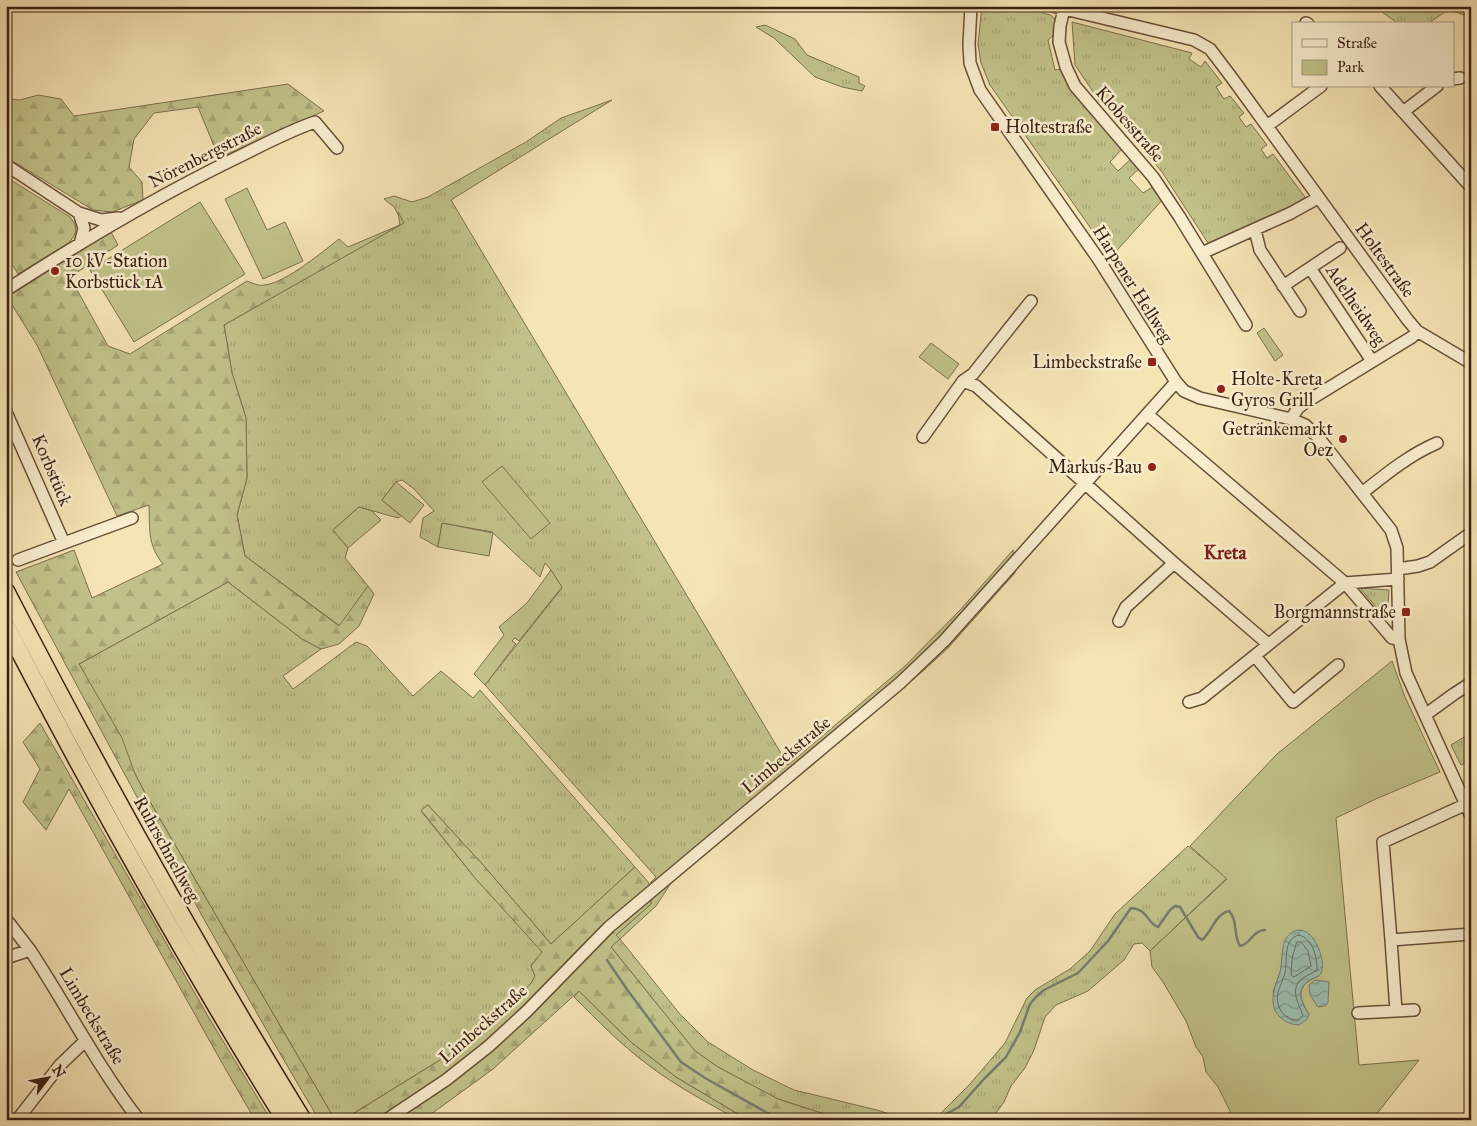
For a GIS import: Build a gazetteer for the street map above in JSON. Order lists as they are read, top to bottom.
{
  "streets": {
    "highway": ["Ruhrschnellweg"],
    "street": [
      "Klobesstraße",
      "Nörenbergstraße",
      "Holtestraße",
      "Harpener Hellweg",
      "Adelheidweg",
      "Korbstück",
      "Limbeckstraße"
    ]
  },
  "crossings": [
    ["Klobesstraße", "Holtestraße"],
    ["Harpener Hellweg", "Limbeckstraße"]
  ],
  "districts": ["Kreta"],
  "places": {
    "transit": ["Holtestraße", "Limbeckstraße", "Borgmannstraße"],
    "other": [
      "10 kV-Station Korbstück 1A",
      "Holte-Kreta Gyros Grill",
      "Getränkemarkt Oez",
      "Markus-Bau"
    ]
  },
  "legend": ["Straße", "Park"],
  "north": "top right"
}
